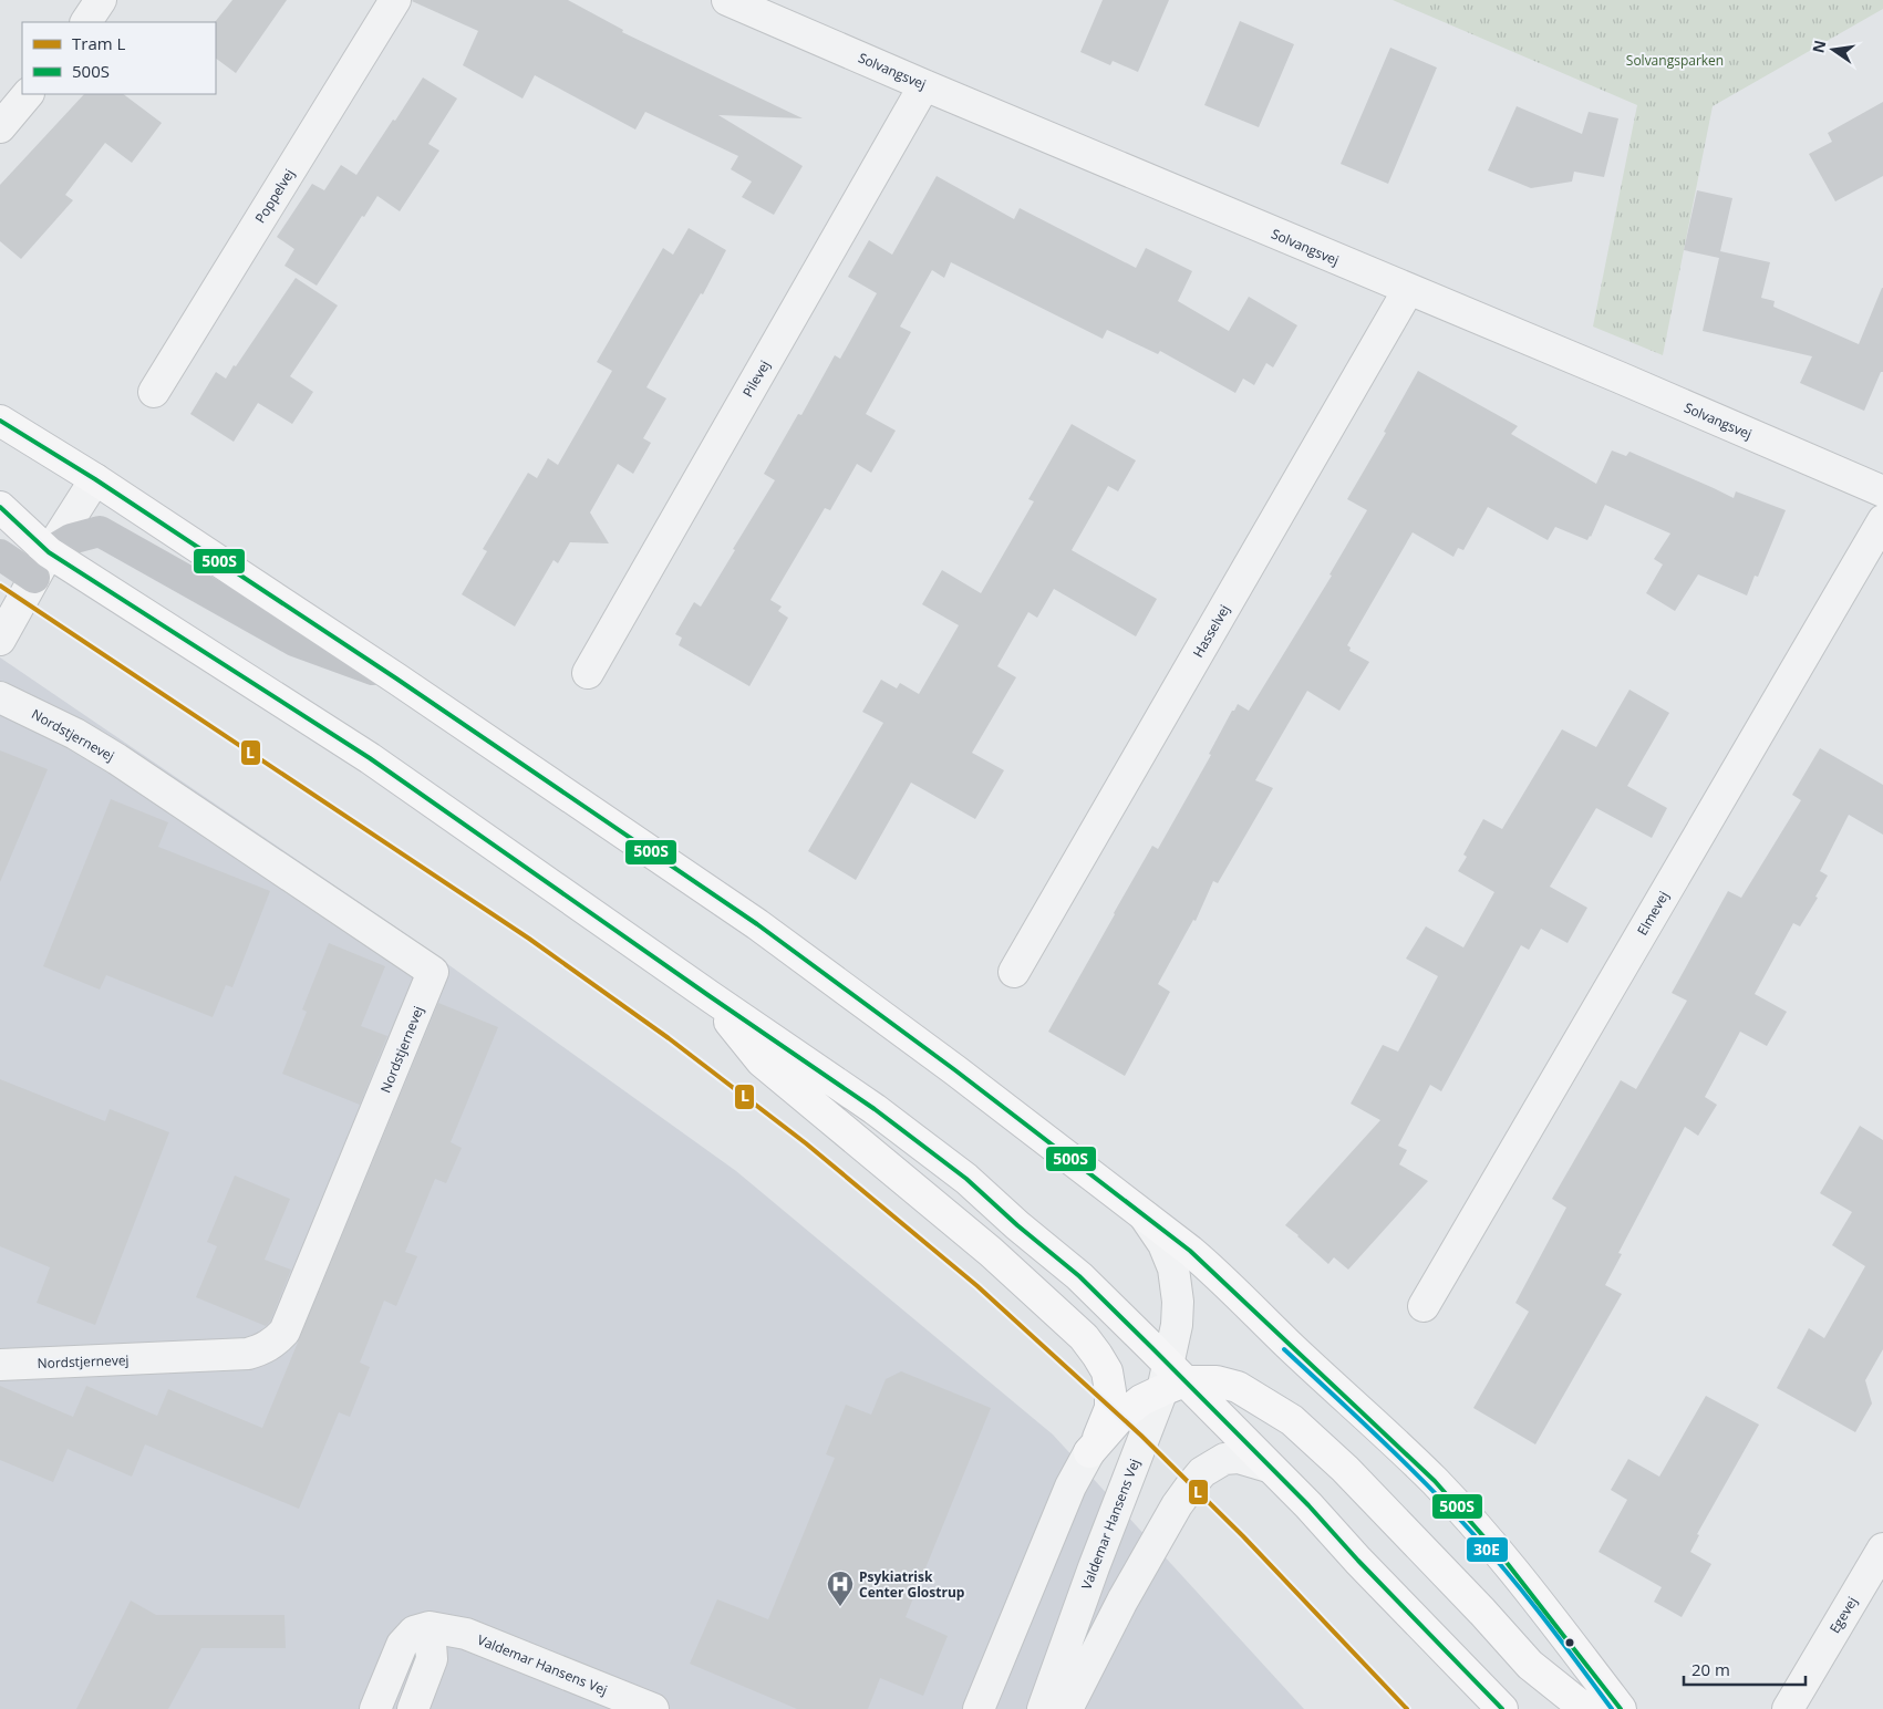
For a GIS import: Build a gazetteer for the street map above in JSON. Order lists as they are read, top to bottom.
{
  "streets": {
    "street": [
      "Solvangsvej",
      "Poppelvej",
      "Pilevej",
      "Hasselvej",
      "Nordstjernevej",
      "Elmevej",
      "Valdemar Hansens Vej",
      "Egevej"
    ]
  },
  "crossings": [
    ["Solvangsvej", "Pilevej"],
    ["Solvangsvej", "Hasselvej"]
  ],
  "parks": ["Solvangsparken"],
  "places": {
    "hospital": ["Psykiatrisk Center Glostrup"]
  },
  "lines": ["transit line 500S", "tram line L", "transit line 30E"],
  "legend": ["Tram L", "500S"],
  "scale_bar": "20 m",
  "north": "left"
}
